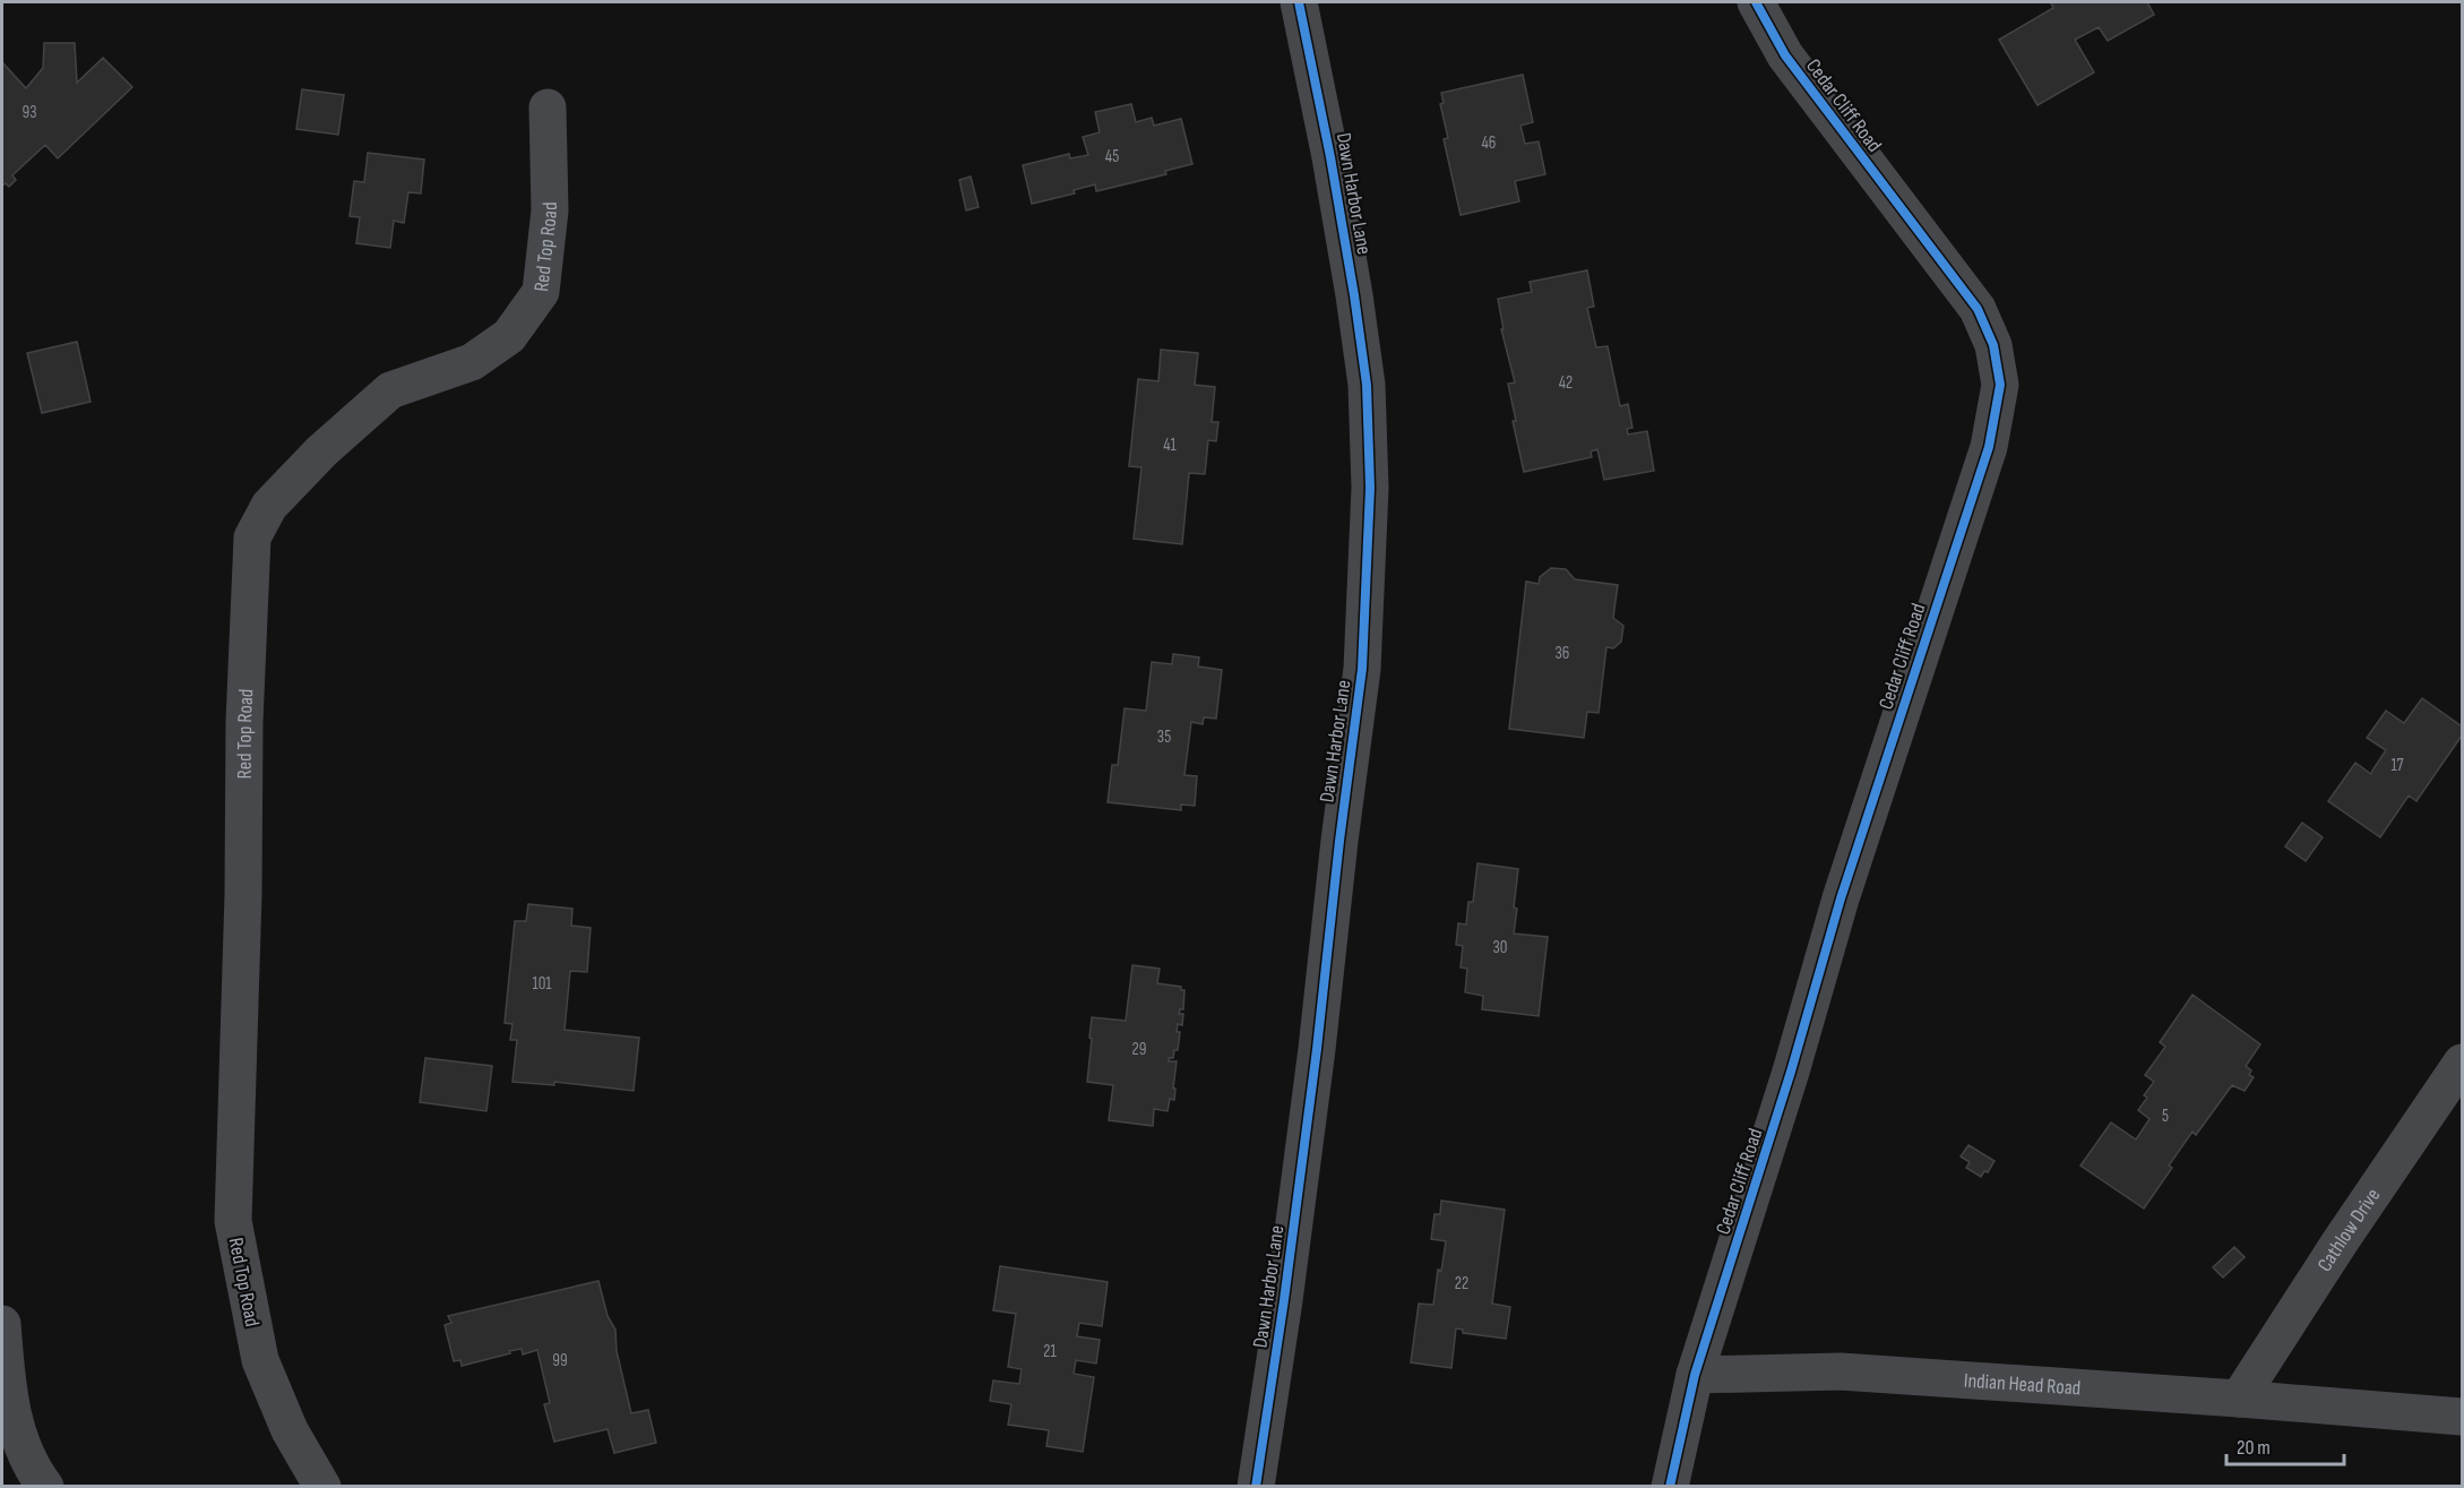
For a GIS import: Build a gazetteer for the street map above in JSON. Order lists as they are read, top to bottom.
{
  "streets": {
    "street": [
      "Cedar Cliff Road",
      "Dawn Harbor Lane",
      "Red Top Road",
      "Cathlow Drive",
      "Indian Head Road"
    ]
  },
  "crossings": [
    ["Cedar Cliff Road", "Indian Head Road"],
    ["Cathlow Drive", "Indian Head Road"]
  ],
  "house_numbers": [
    "93",
    "46",
    "45",
    "42",
    "41",
    "36",
    "35",
    "17",
    "30",
    "101",
    "29",
    "5",
    "22",
    "21",
    "99"
  ],
  "scale_bar": "20 m"
}
